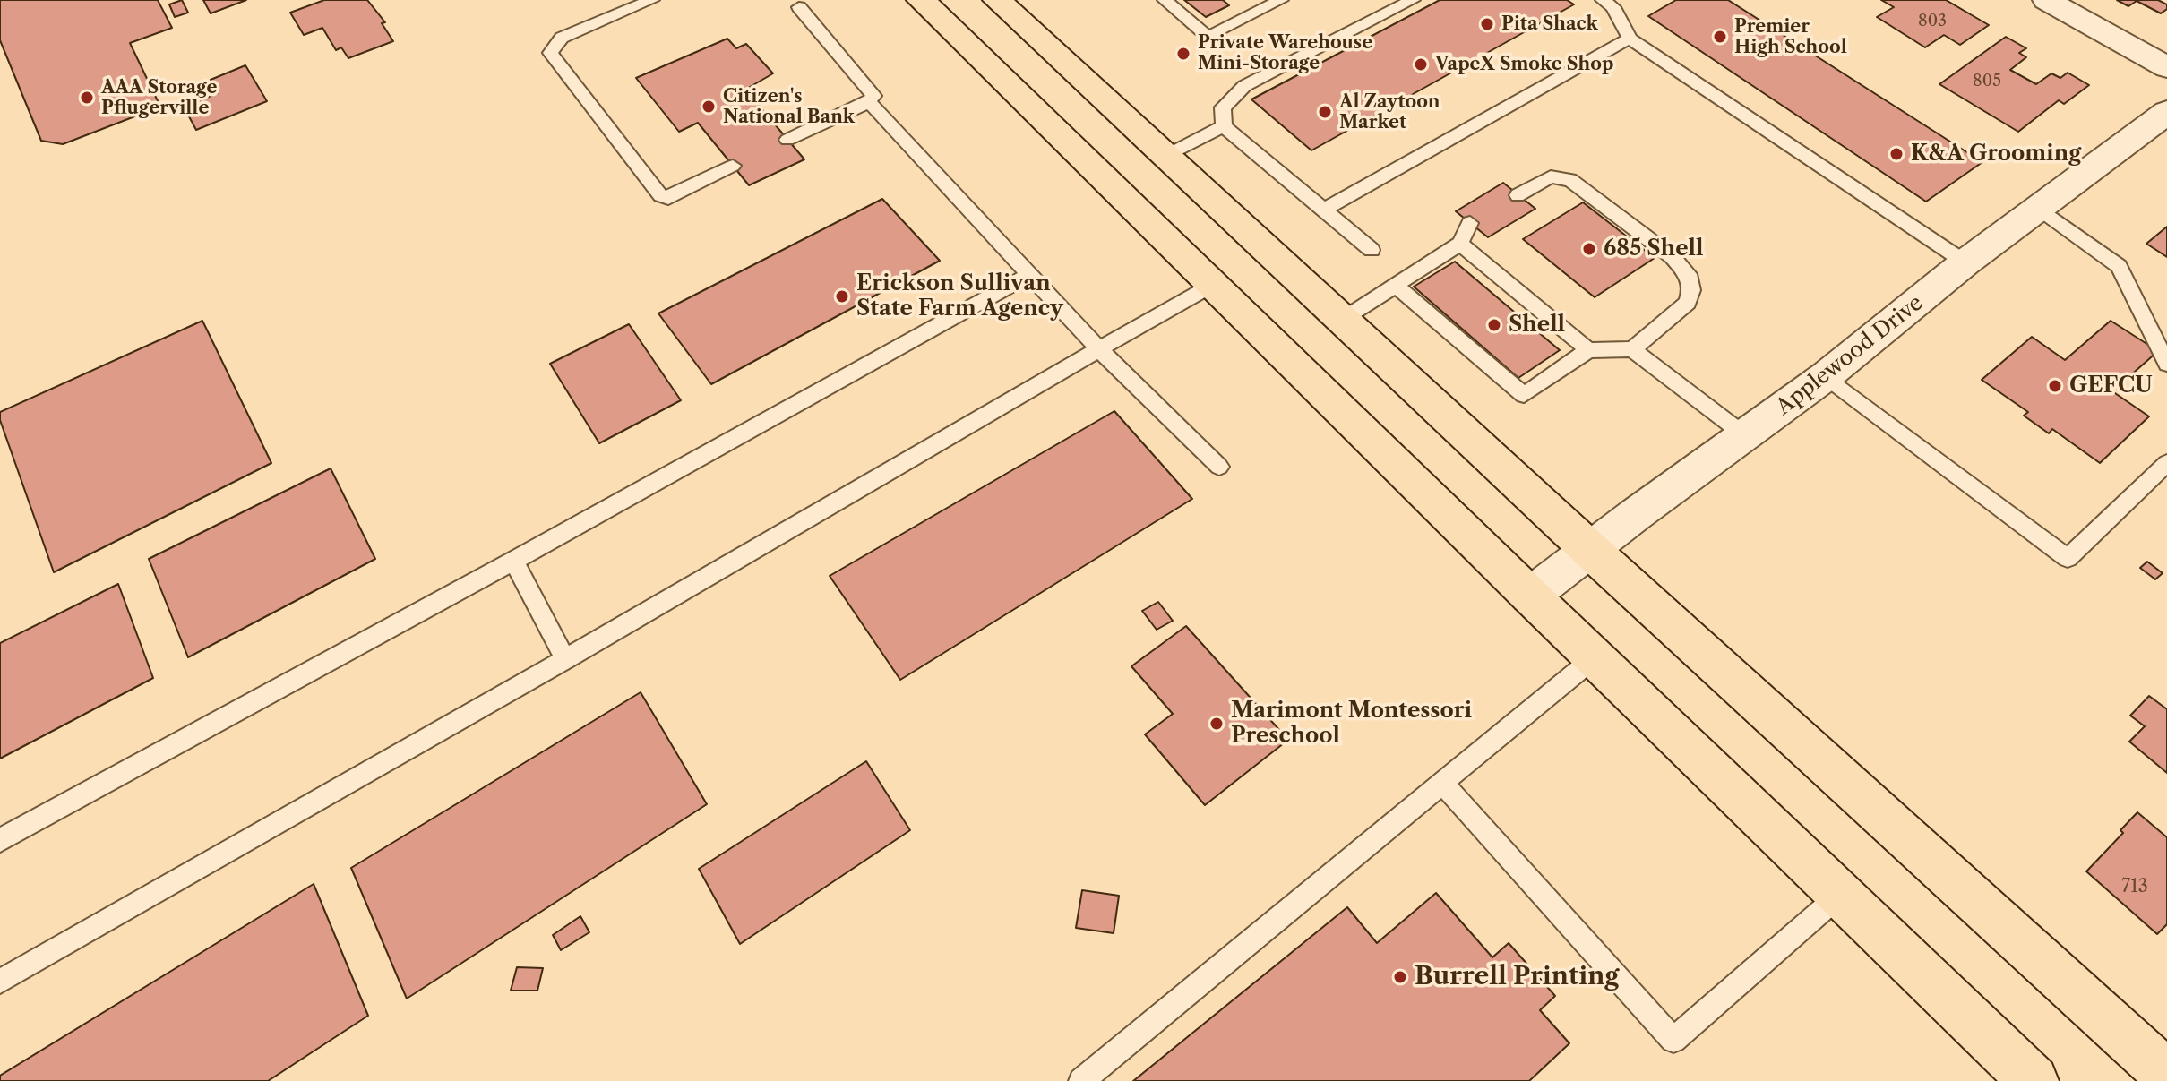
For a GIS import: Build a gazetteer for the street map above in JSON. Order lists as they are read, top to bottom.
{
  "streets": {
    "street": ["Applewood Drive"]
  },
  "places": [
    "Pita Shack",
    "Premier High School",
    "Private Warehouse Mini-Storage",
    "VapeX Smoke Shop",
    "AAA Storage Pflugerville",
    "Citizen's National Bank",
    "Al Zaytoon Market",
    "K&A Grooming",
    "685 Shell",
    "Erickson Sullivan State Farm Agency",
    "Shell",
    "GEFCU",
    "Marimont Montessori Preschool",
    "Burrell Printing"
  ],
  "house_numbers": ["803", "805", "713"]
}
